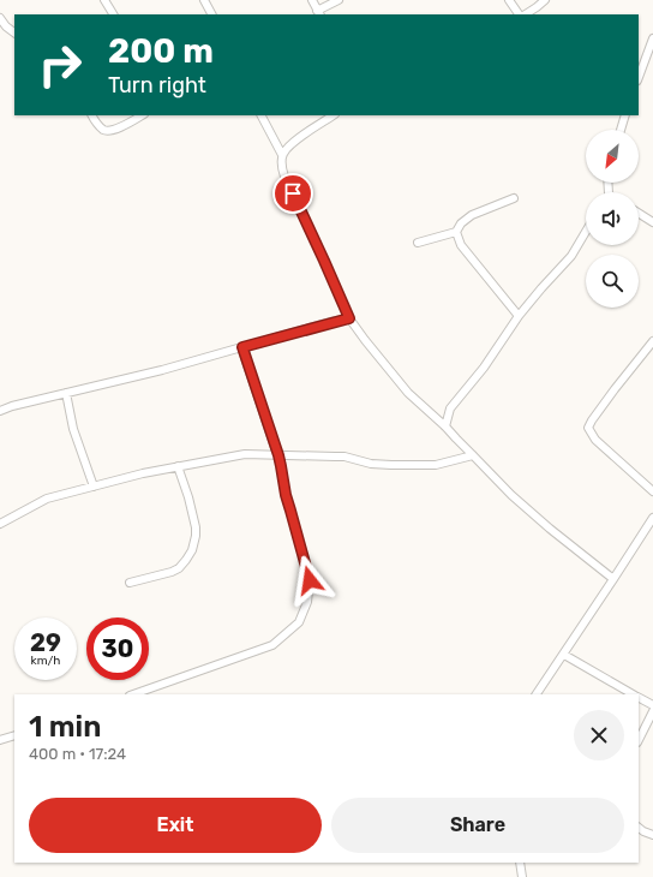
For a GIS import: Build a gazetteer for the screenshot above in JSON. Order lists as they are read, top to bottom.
{
  "north": "bottom left",
  "page": {
    "turn": ["200 m", "Turn right"],
    "speed": "29 km/h",
    "limit": "30",
    "heading": ["1 min", "400 m · 17:24"],
    "buttons": ["Exit", "Share"]
  }
}
